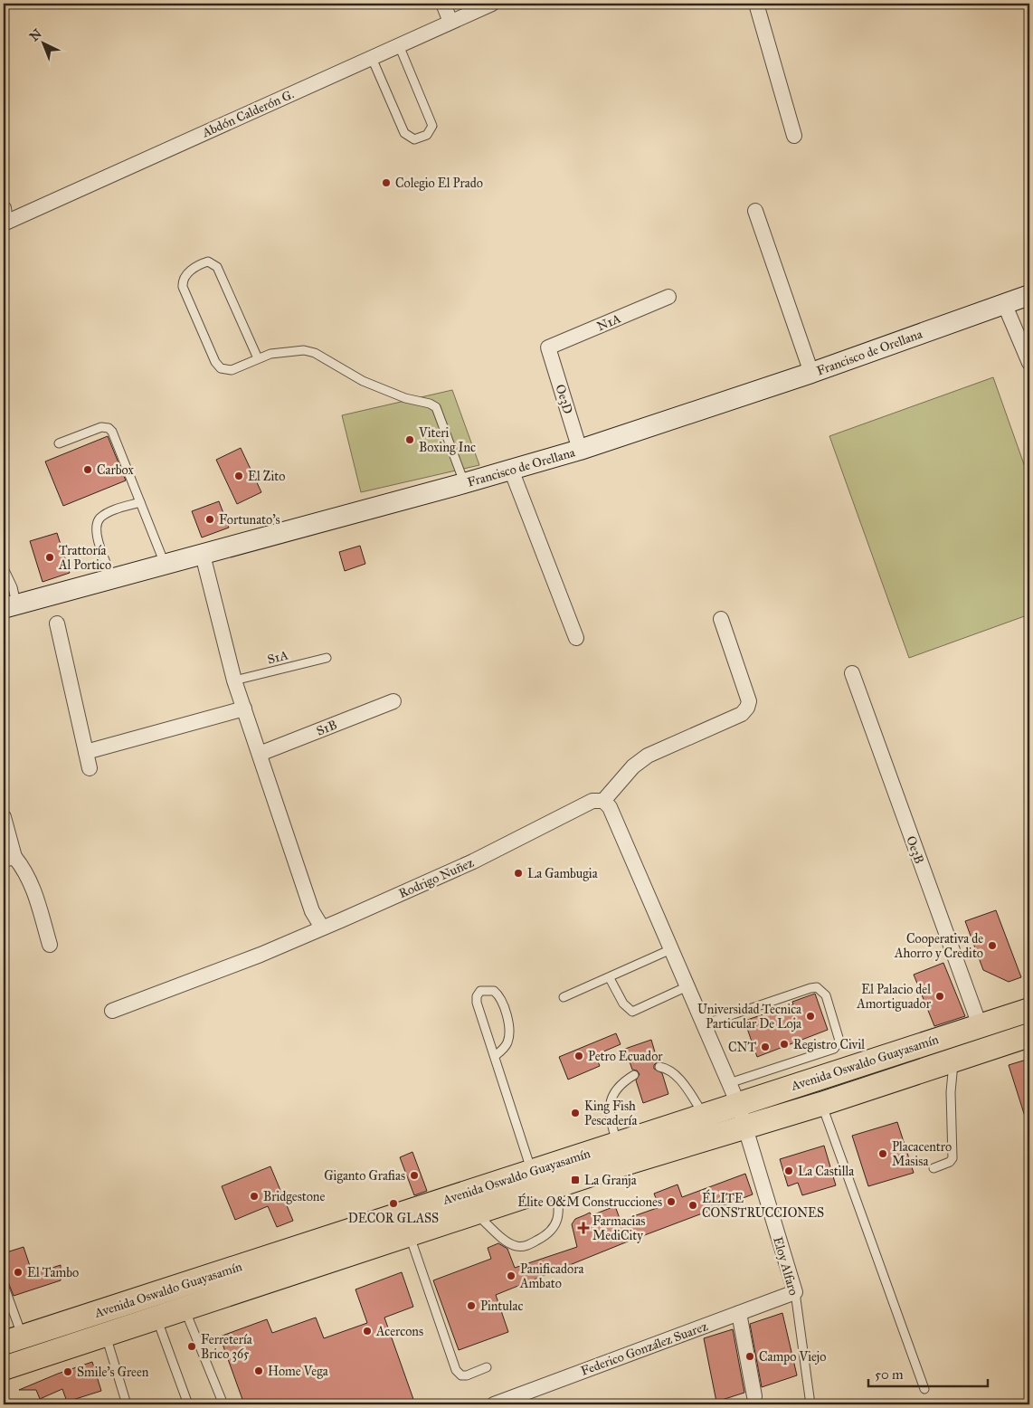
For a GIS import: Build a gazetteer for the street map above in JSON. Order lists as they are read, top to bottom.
{
  "streets": {
    "main road": ["Avenida Oswaldo Guayasamín"],
    "street": [
      "Abdón Calderón G.",
      "N1A",
      "Francisco de Orellana",
      "Oe3D",
      "S1B",
      "Oe3B",
      "Rodrigo Nuñez",
      "Eloy Alfaro",
      "Federico González Suarez"
    ],
    "lane": ["S1A"]
  },
  "crossings": [
    ["N1A", "Oe3D"],
    ["Francisco de Orellana", "Oe3D"],
    ["Oe3B", "Avenida Oswaldo Guayasamín"],
    ["Avenida Oswaldo Guayasamín", "Eloy Alfaro"],
    ["Eloy Alfaro", "Federico González Suarez"]
  ],
  "places": {
    "other": [
      "Colegio El Prado",
      "Viteri Boxing Inc",
      "Carbox",
      "El Zito",
      "Fortunato's",
      "Trattoría Al Portico",
      "La Gambugia",
      "Cooperativa de Ahorro y Credito",
      "El Palacio del Amortiguador",
      "Universidad Tecnica Particular De Loja",
      "Registro Civil",
      "CNT",
      "Petro Ecuador",
      "King Fish Pescadería",
      "Placacentro Masisa",
      "La Castilla",
      "Giganto Grafias",
      "Bridgestone",
      "Élite O&M Construcciones",
      "DECOR GLASS",
      "ÉLITE CONSTRUCCIONES",
      "El Tambo",
      "Panificadora Ambato",
      "Pintulac",
      "Acercons",
      "Ferretería Brico 365",
      "Campo Viejo",
      "Home Vega",
      "Smile's Green"
    ],
    "transit": ["La Granja"],
    "health": ["Farmacias MediCity"]
  },
  "scale_bar": "50 m",
  "north": "top left"
}
